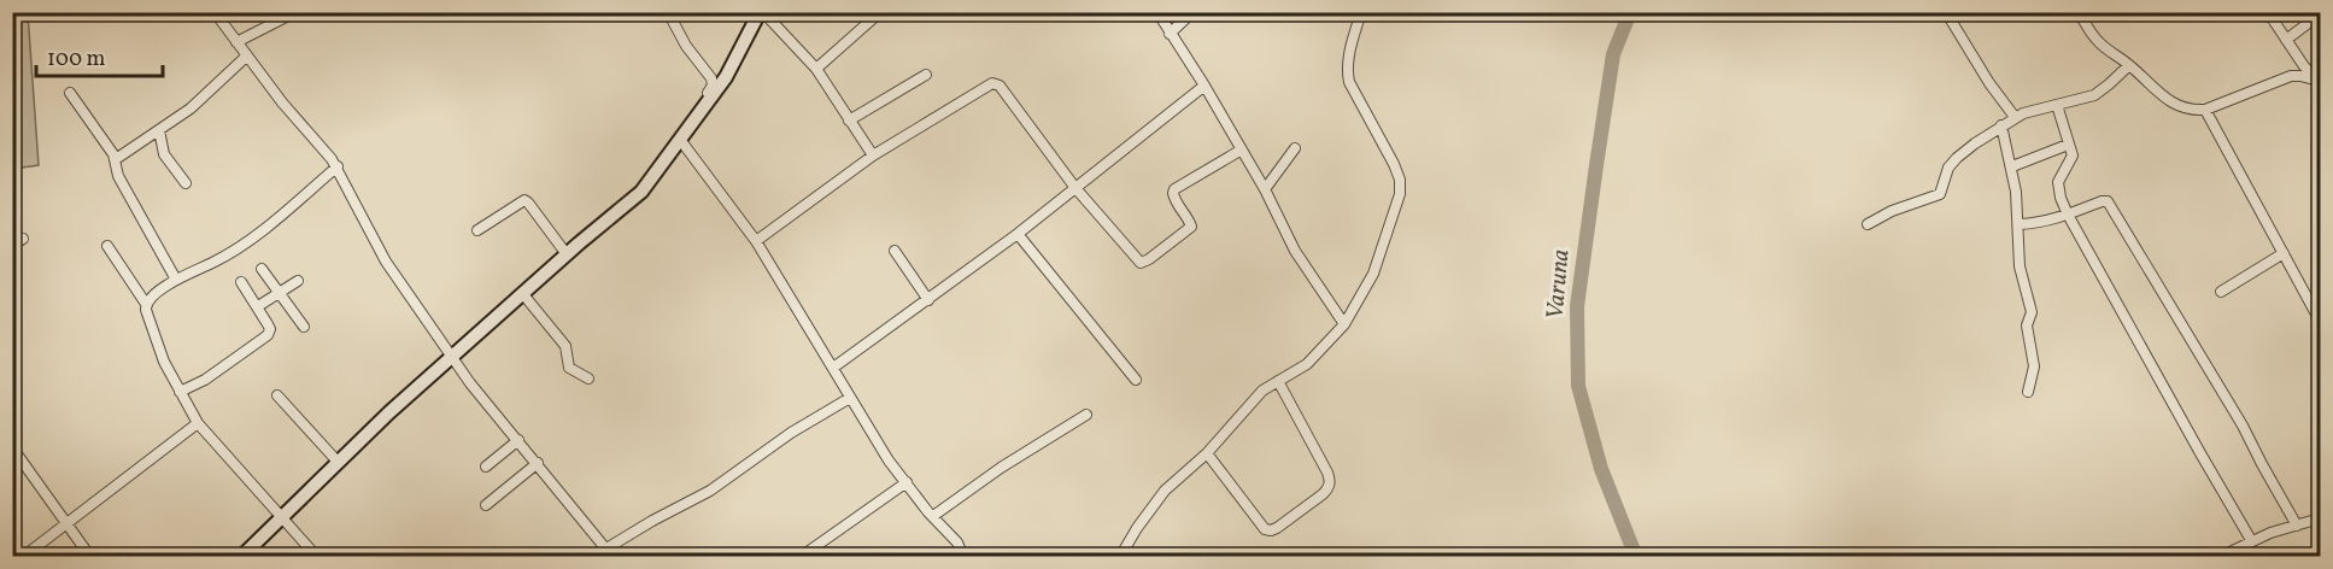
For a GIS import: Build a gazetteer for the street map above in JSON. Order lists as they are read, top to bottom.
{
  "water": ["Varuna"],
  "scale_bar": "100 m"
}
